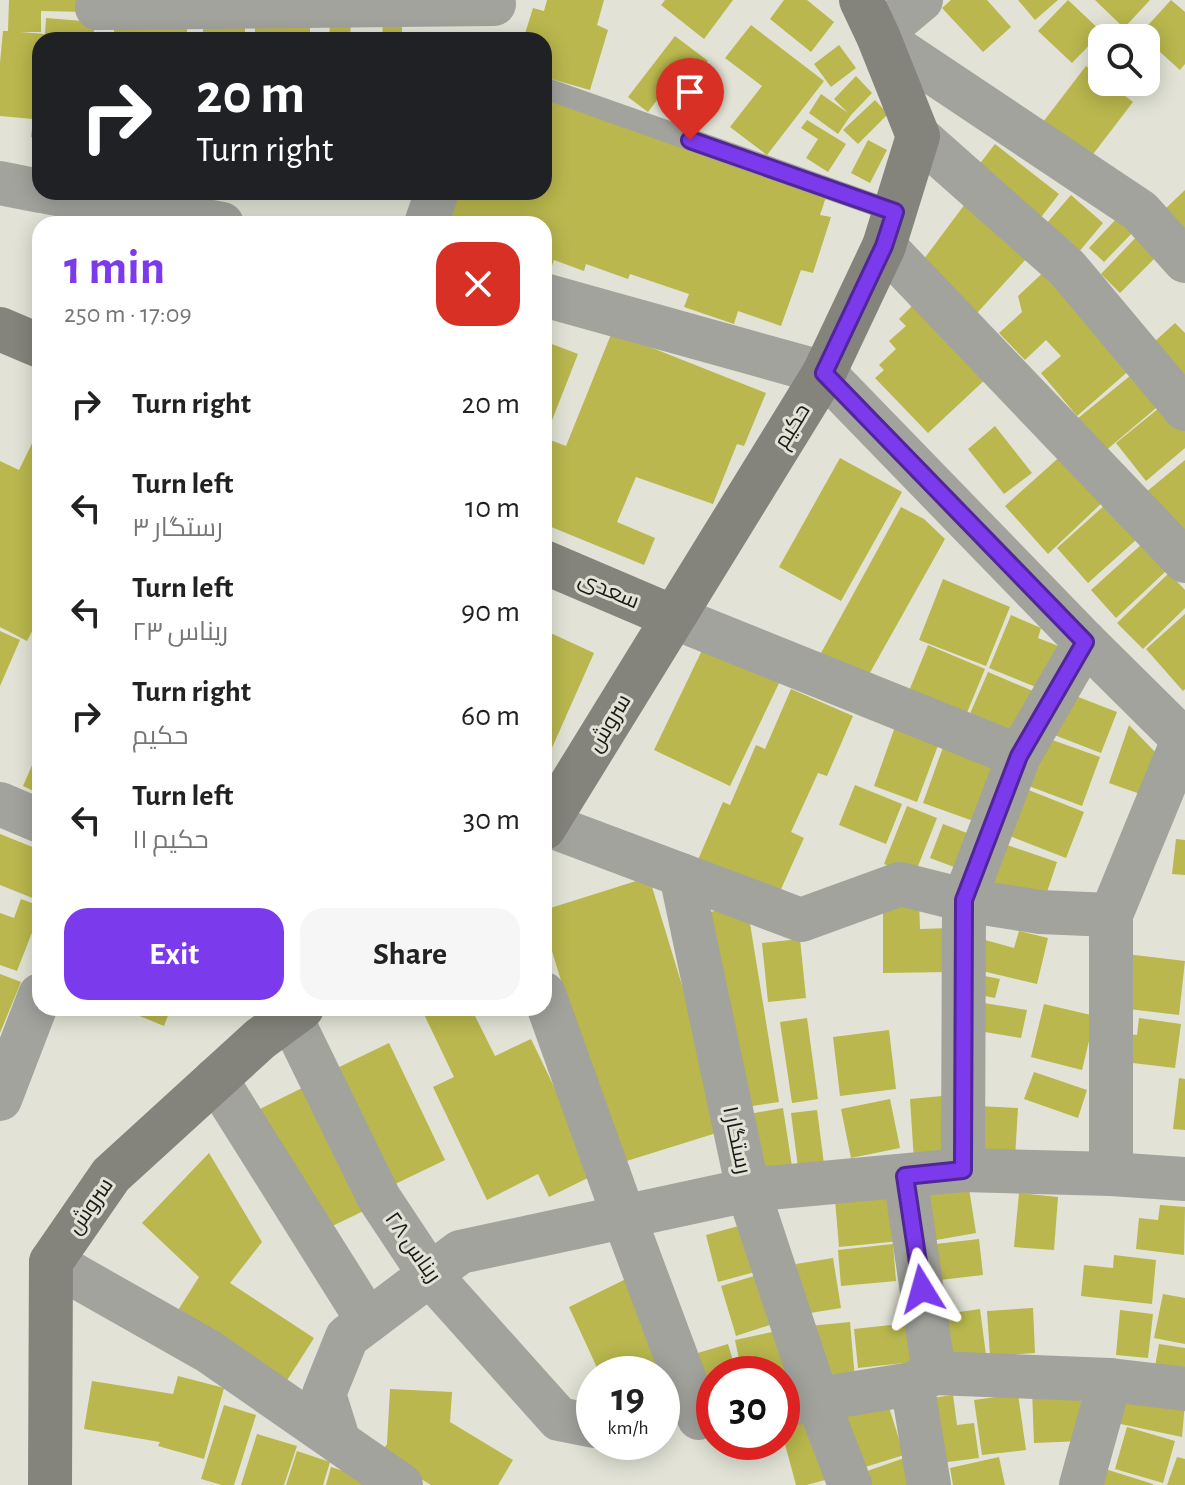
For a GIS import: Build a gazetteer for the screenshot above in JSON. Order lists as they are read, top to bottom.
{
  "streets": {
    "street": [
      "حکیم",
      "سعدی",
      "سروش",
      "رستگار ۱",
      "ریناس ۲۸"
    ]
  },
  "crossings": [
    ["حکیم", "سعدی"],
    ["حکیم", "سروش"],
    ["سعدی", "سروش"],
    ["سروش", "ریناس ۲۸"]
  ],
  "page": {
    "turn": ["20 m", "Turn right"],
    "heading": ["1 min", "250 m · 17:09"],
    "list": [
      {
        "name": "Turn right",
        "value": "20 m"
      },
      {
        "name": "Turn left",
        "note": "رستگار ۳",
        "value": "10 m"
      },
      {
        "name": "Turn left",
        "note": "ریناس ۲۳",
        "value": "90 m"
      },
      {
        "name": "Turn right",
        "note": "حکیم",
        "value": "60 m"
      },
      {
        "name": "Turn left",
        "note": "حکیم ۱۱",
        "value": "30 m"
      }
    ],
    "buttons": ["Exit", "Share"],
    "speed": "19 km/h",
    "limit": "30"
  }
}
